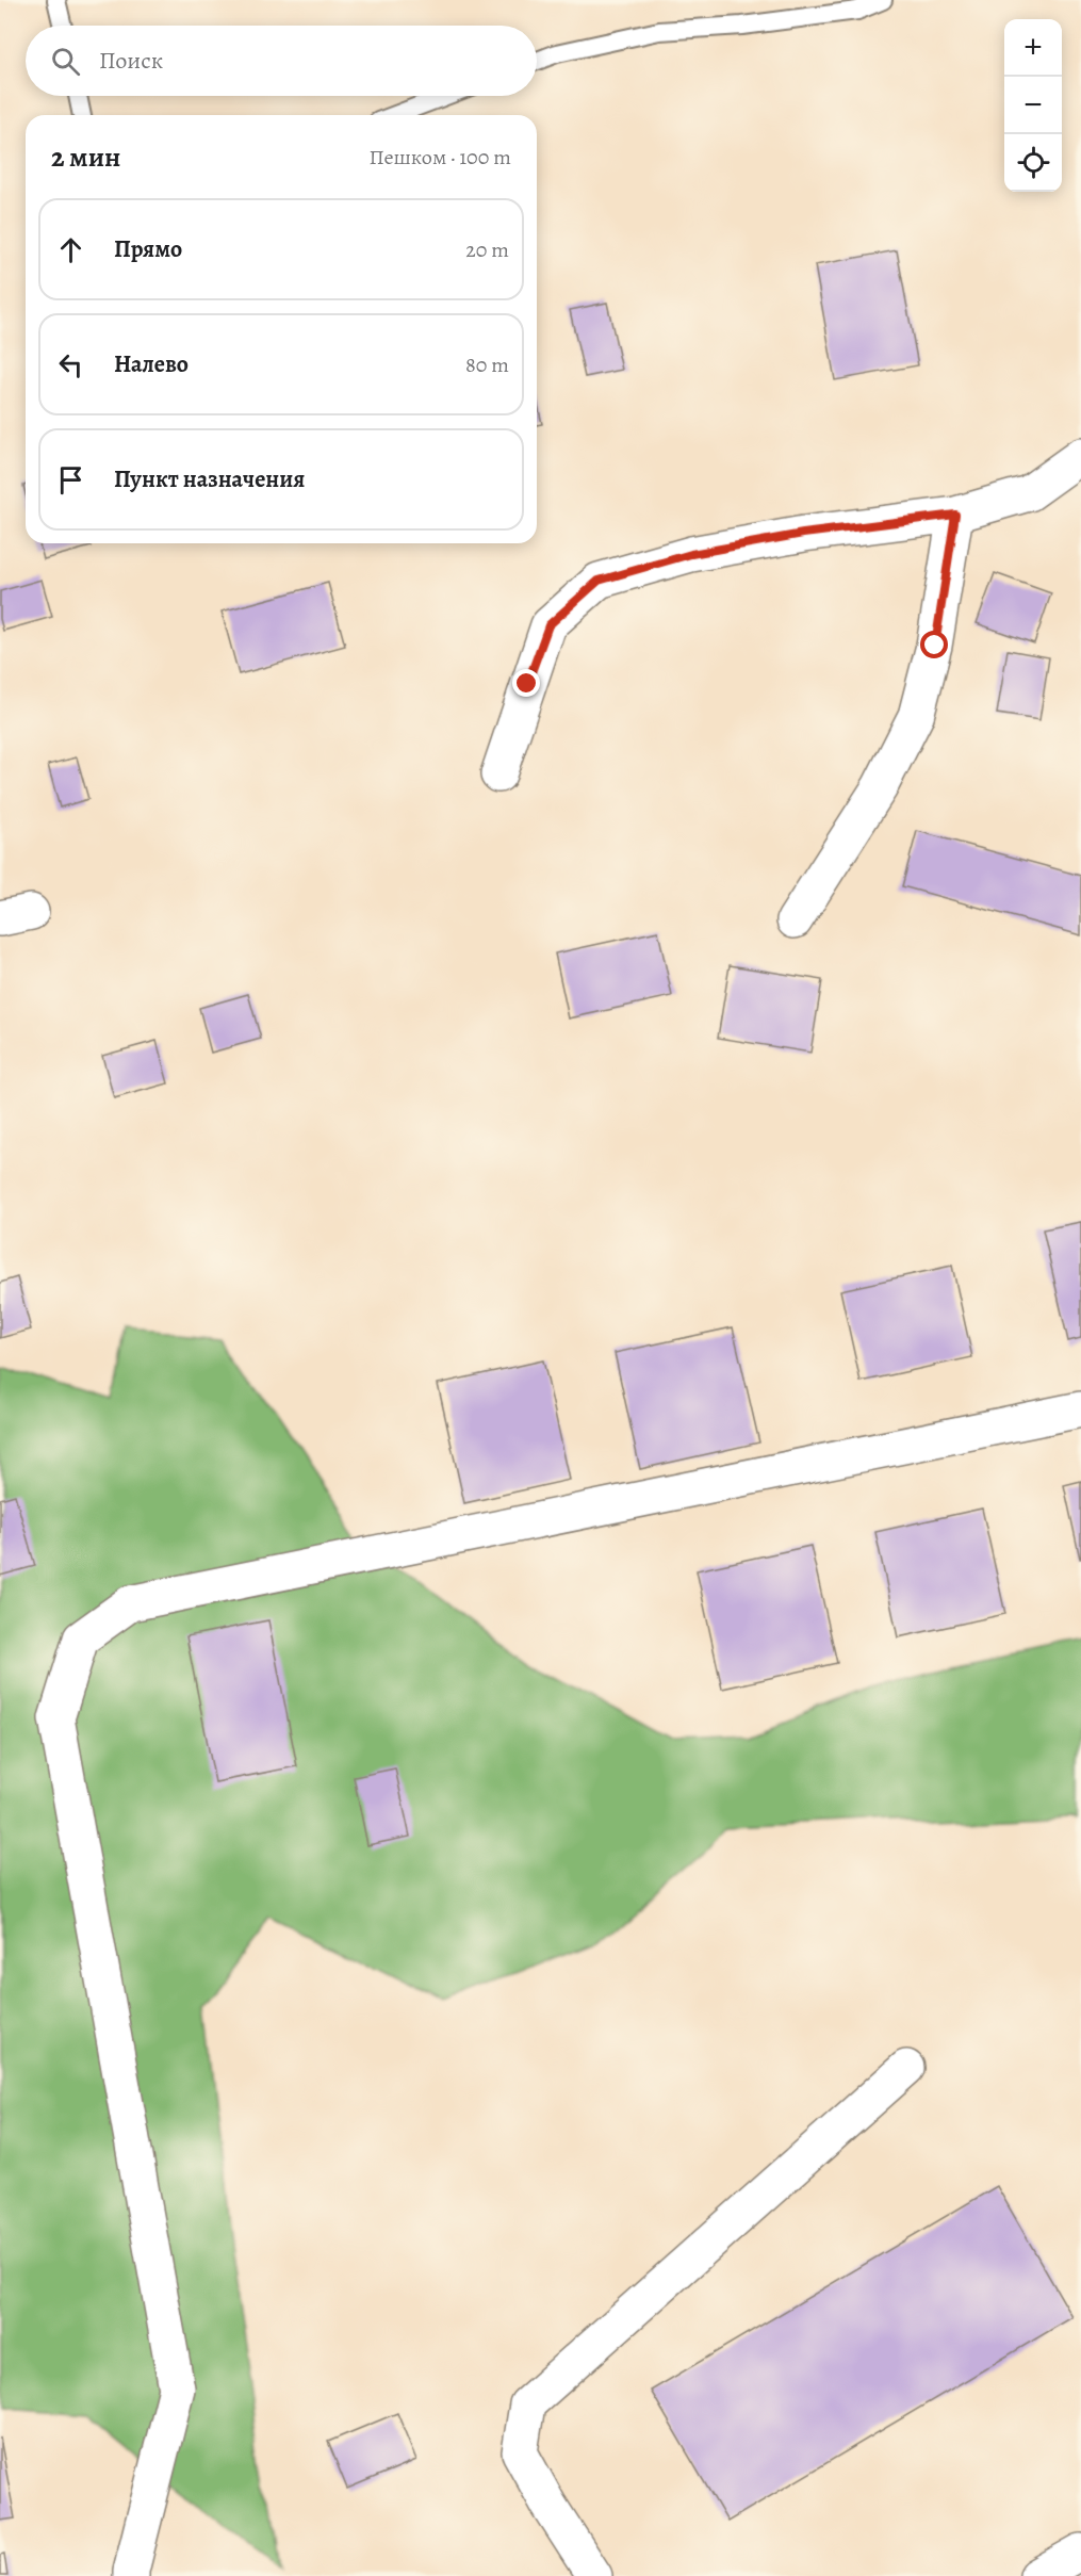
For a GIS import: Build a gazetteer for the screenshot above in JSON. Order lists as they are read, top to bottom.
{
  "page": {
    "map_buttons": ["+", "−"],
    "search": "Поиск",
    "heading": ["2 мин", "Пешком · 100 m"],
    "list": [
      ["Прямо", "20 m"],
      ["Налево", "80 m"],
      "Пункт назначения"
    ]
  }
}
